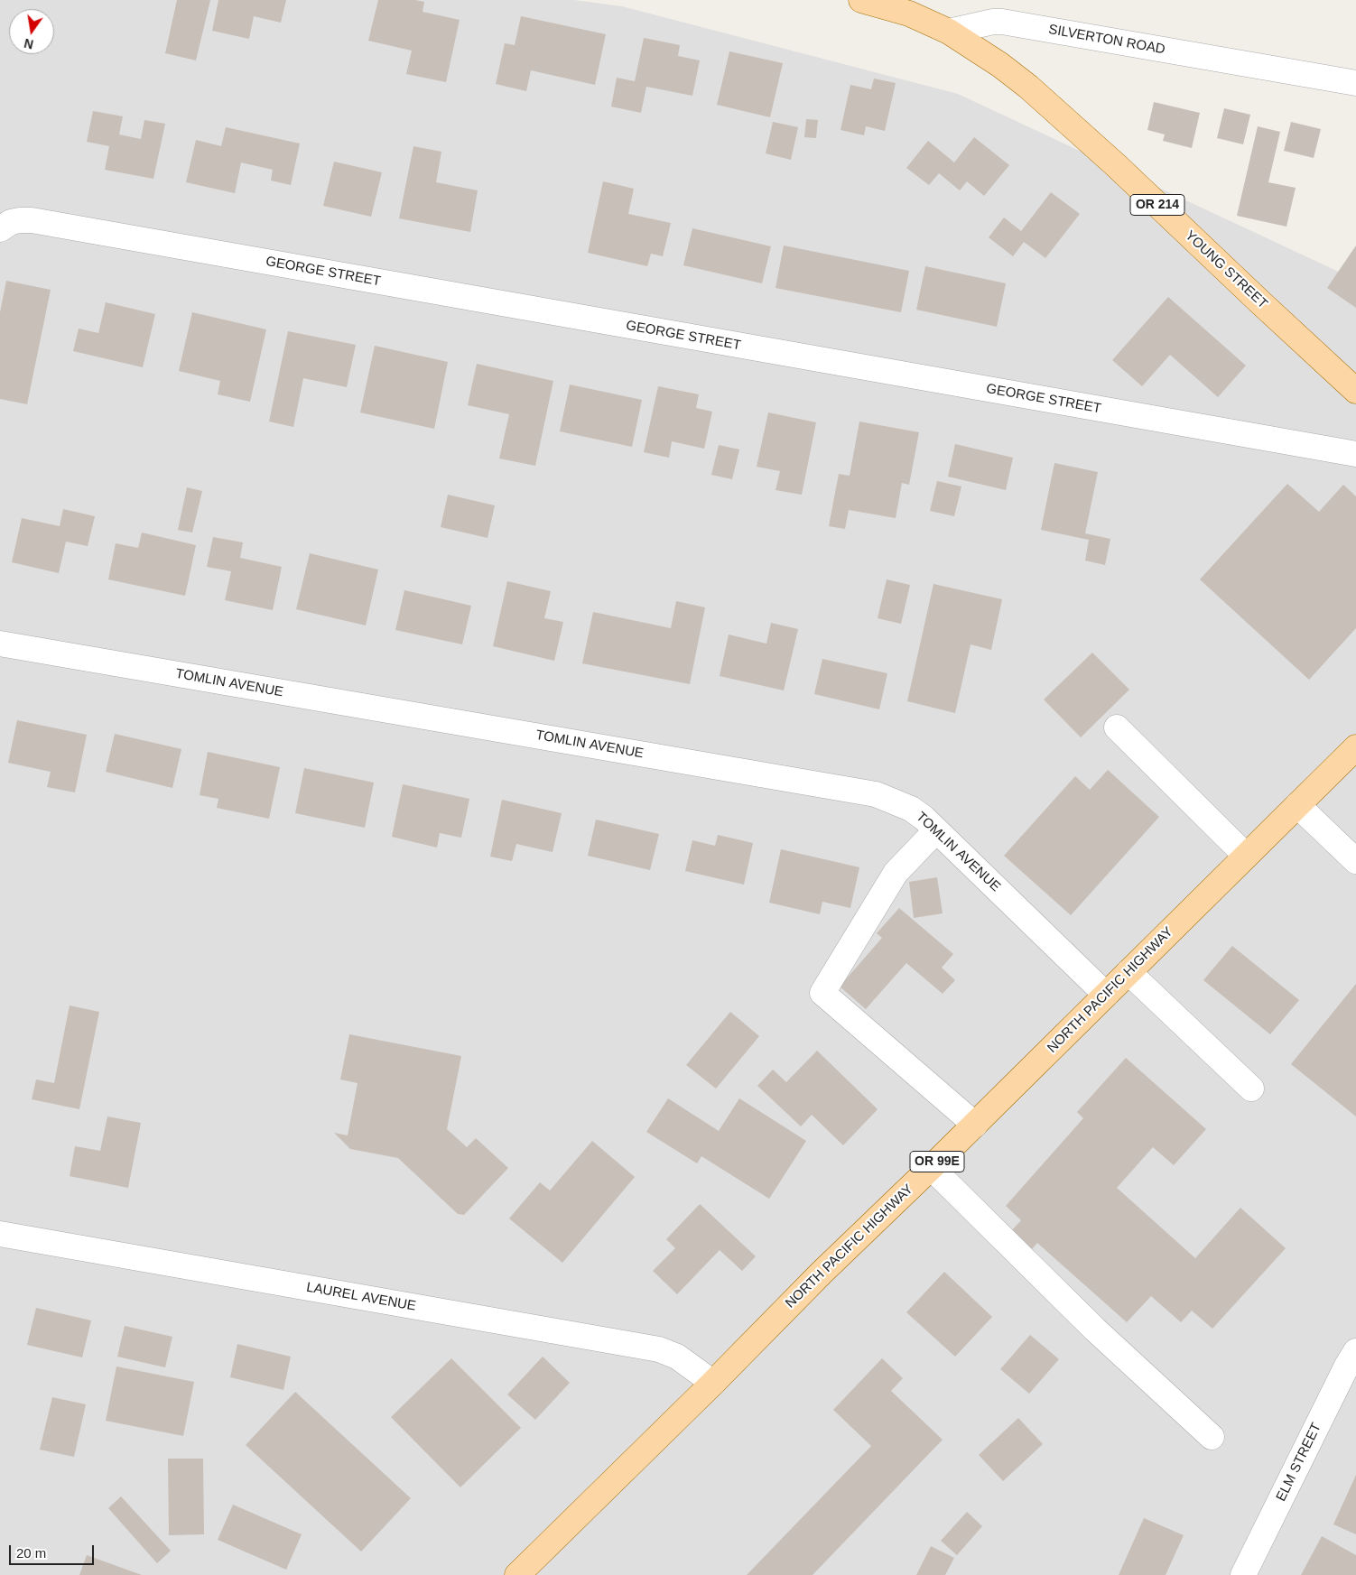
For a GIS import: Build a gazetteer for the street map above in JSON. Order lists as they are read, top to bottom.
{
  "streets": {
    "main road": [
      "OR 214",
      "YOUNG STREET",
      "NORTH PACIFIC HIGHWAY",
      "OR 99E"
    ],
    "street": [
      "SILVERTON ROAD",
      "GEORGE STREET",
      "TOMLIN AVENUE",
      "LAUREL AVENUE",
      "ELM STREET"
    ]
  },
  "crossings": [
    ["SILVERTON ROAD", "OR 214"],
    ["SILVERTON ROAD", "YOUNG STREET"],
    ["OR 214", "YOUNG STREET"],
    ["TOMLIN AVENUE", "NORTH PACIFIC HIGHWAY"],
    ["NORTH PACIFIC HIGHWAY", "LAUREL AVENUE"]
  ],
  "scale_bar": "20 m",
  "north": "bottom"
}
